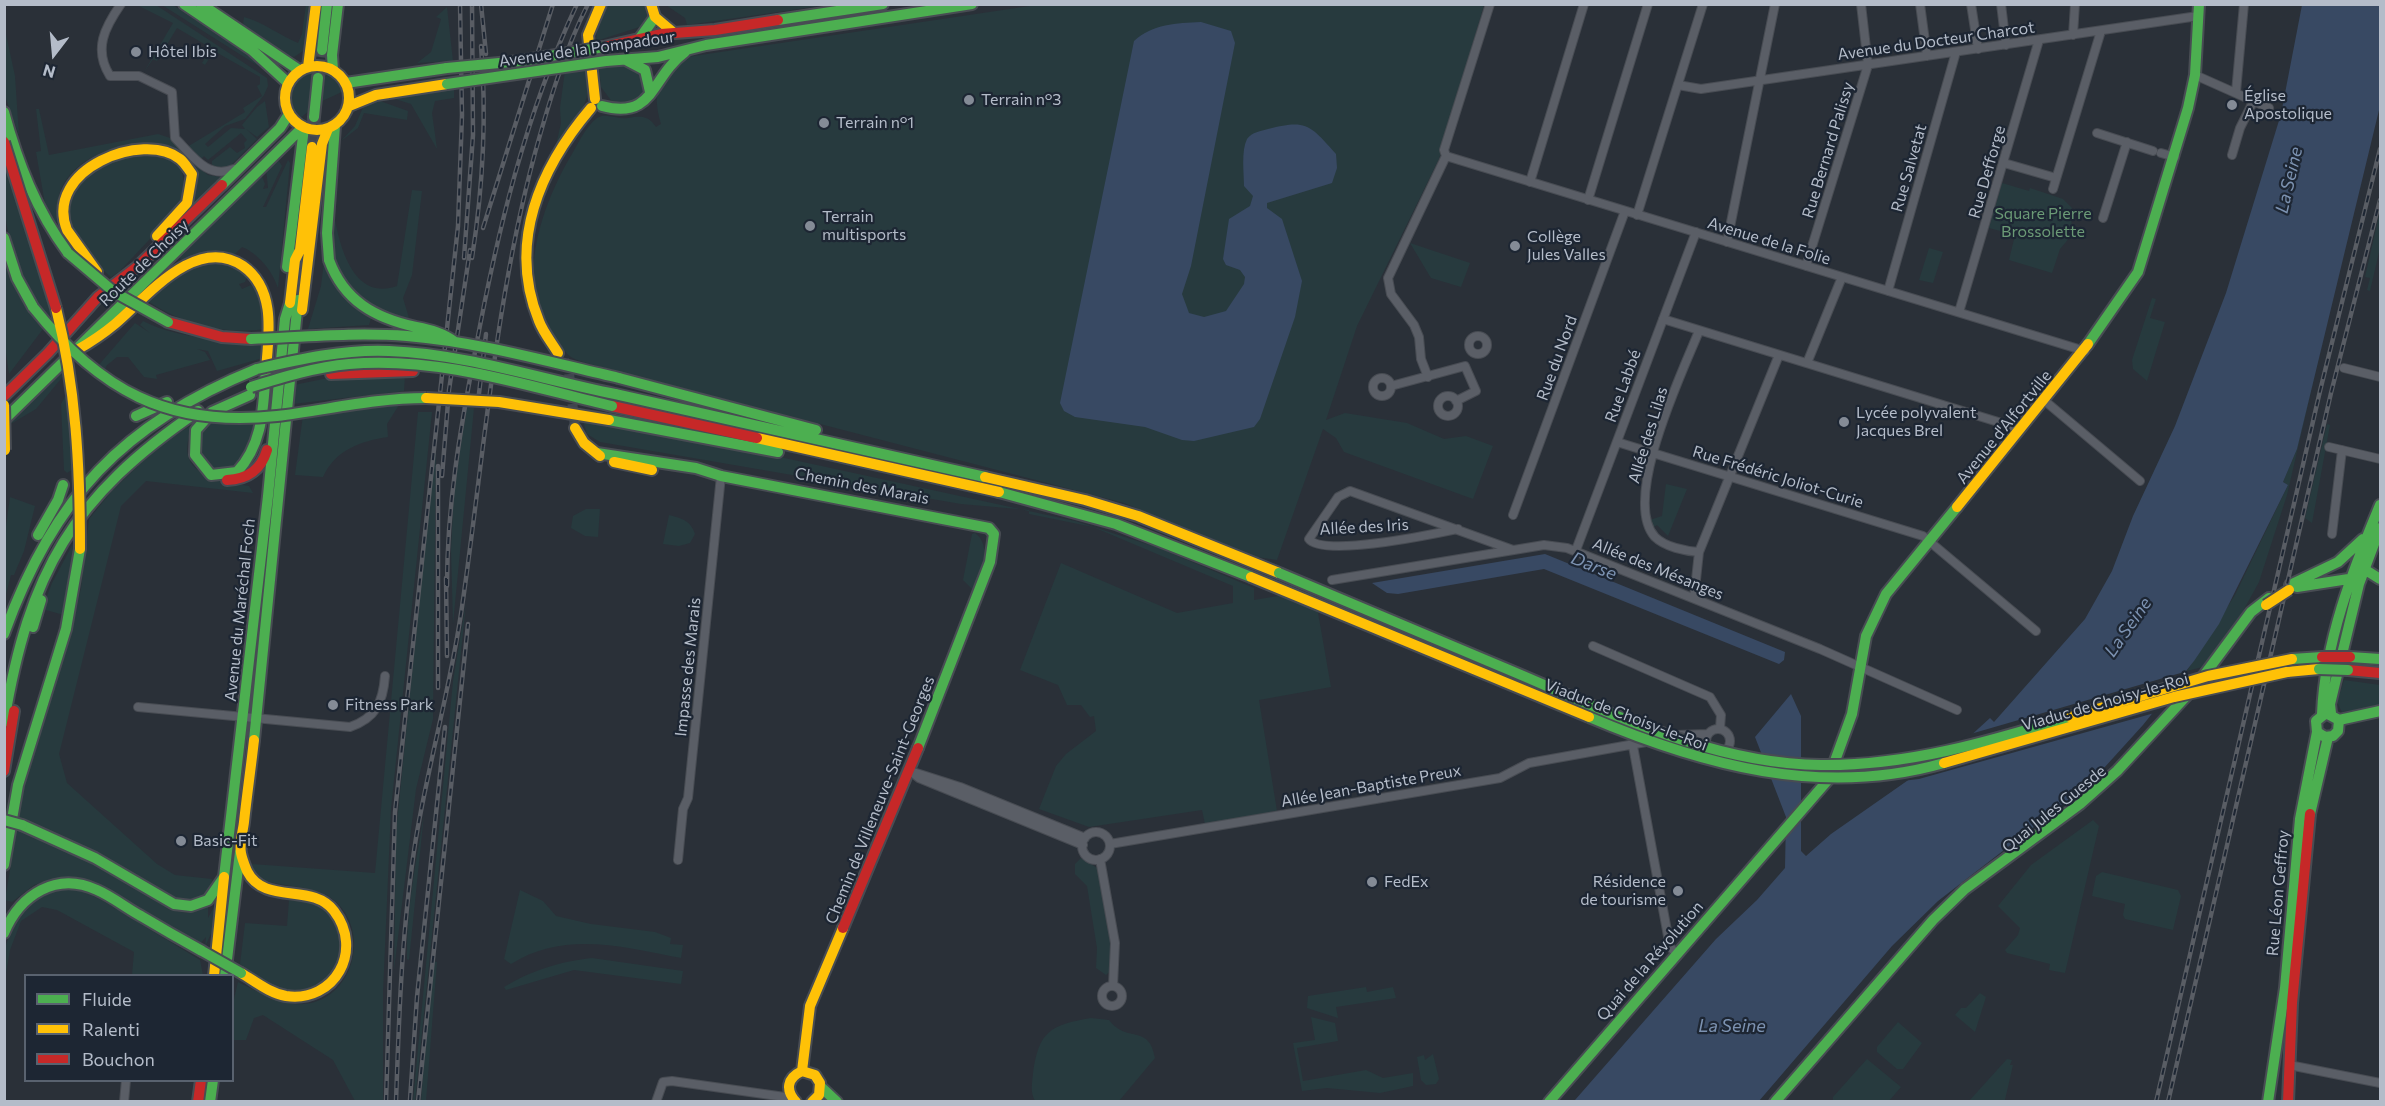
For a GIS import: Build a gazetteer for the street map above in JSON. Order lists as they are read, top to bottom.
{
  "streets": {
    "main road": [
      "Avenue de la Pompadour",
      "Route de Choisy",
      "Avenue d'Alfortville",
      "Chemin des Marais",
      "Avenue du Maréchal Foch",
      "Viaduc de Choisy-le-Roi",
      "Chemin de Villeneuve-Saint-Georges",
      "Quai Jules Guesde",
      "Rue Léon Geffroy",
      "Quai de la Révolution"
    ],
    "street": [
      "Avenue du Docteur Charcot",
      "Rue Bernard Palissy",
      "Rue Salvetat",
      "Rue Defforge",
      "Avenue de la Folie",
      "Rue du Nord",
      "Rue Labbé",
      "Allée des Lilas",
      "Rue Frédéric Joliot-Curie",
      "Allée des Iris",
      "Allée des Mésanges",
      "Impasse des Marais",
      "Allée Jean-Baptiste Preux"
    ]
  },
  "crossings": [
    ["Avenue du Docteur Charcot", "Rue Bernard Palissy"],
    ["Avenue du Docteur Charcot", "Rue Salvetat"],
    ["Avenue du Docteur Charcot", "Rue Defforge"],
    ["Avenue du Docteur Charcot", "Avenue d'Alfortville"],
    ["Avenue de la Pompadour", "Route de Choisy"],
    ["Rue Bernard Palissy", "Avenue de la Folie"],
    ["Rue Salvetat", "Avenue de la Folie"],
    ["Rue Defforge", "Avenue de la Folie"],
    ["Avenue de la Folie", "Rue du Nord"],
    ["Avenue de la Folie", "Rue Labbé"],
    ["Avenue de la Folie", "Avenue d'Alfortville"],
    ["Rue Labbé", "Rue Frédéric Joliot-Curie"],
    ["Rue Labbé", "Allée des Mésanges"],
    ["Avenue d'Alfortville", "Rue Frédéric Joliot-Curie"],
    ["Avenue d'Alfortville", "Allée des Mésanges"],
    ["Avenue d'Alfortville", "Quai de la Révolution"],
    ["Allée des Lilas", "Rue Frédéric Joliot-Curie"],
    ["Chemin des Marais", "Impasse des Marais"],
    ["Chemin des Marais", "Chemin de Villeneuve-Saint-Georges"],
    ["Allée des Iris", "Allée des Mésanges"]
  ],
  "water": ["La Seine", "Darse"],
  "parks": ["Square Pierre Brossolette"],
  "places": [
    "Hôtel Ibis",
    "Terrain n°3",
    "Église Apostolique",
    "Terrain n°1",
    "Terrain multisports",
    "Collège Jules Valles",
    "Lycée polyvalent Jacques Brel",
    "Fitness Park",
    "Basic-Fit",
    "FedEx",
    "Résidence de tourisme"
  ],
  "legend": ["Fluide", "Ralenti", "Bouchon"],
  "north": "bottom"
}
